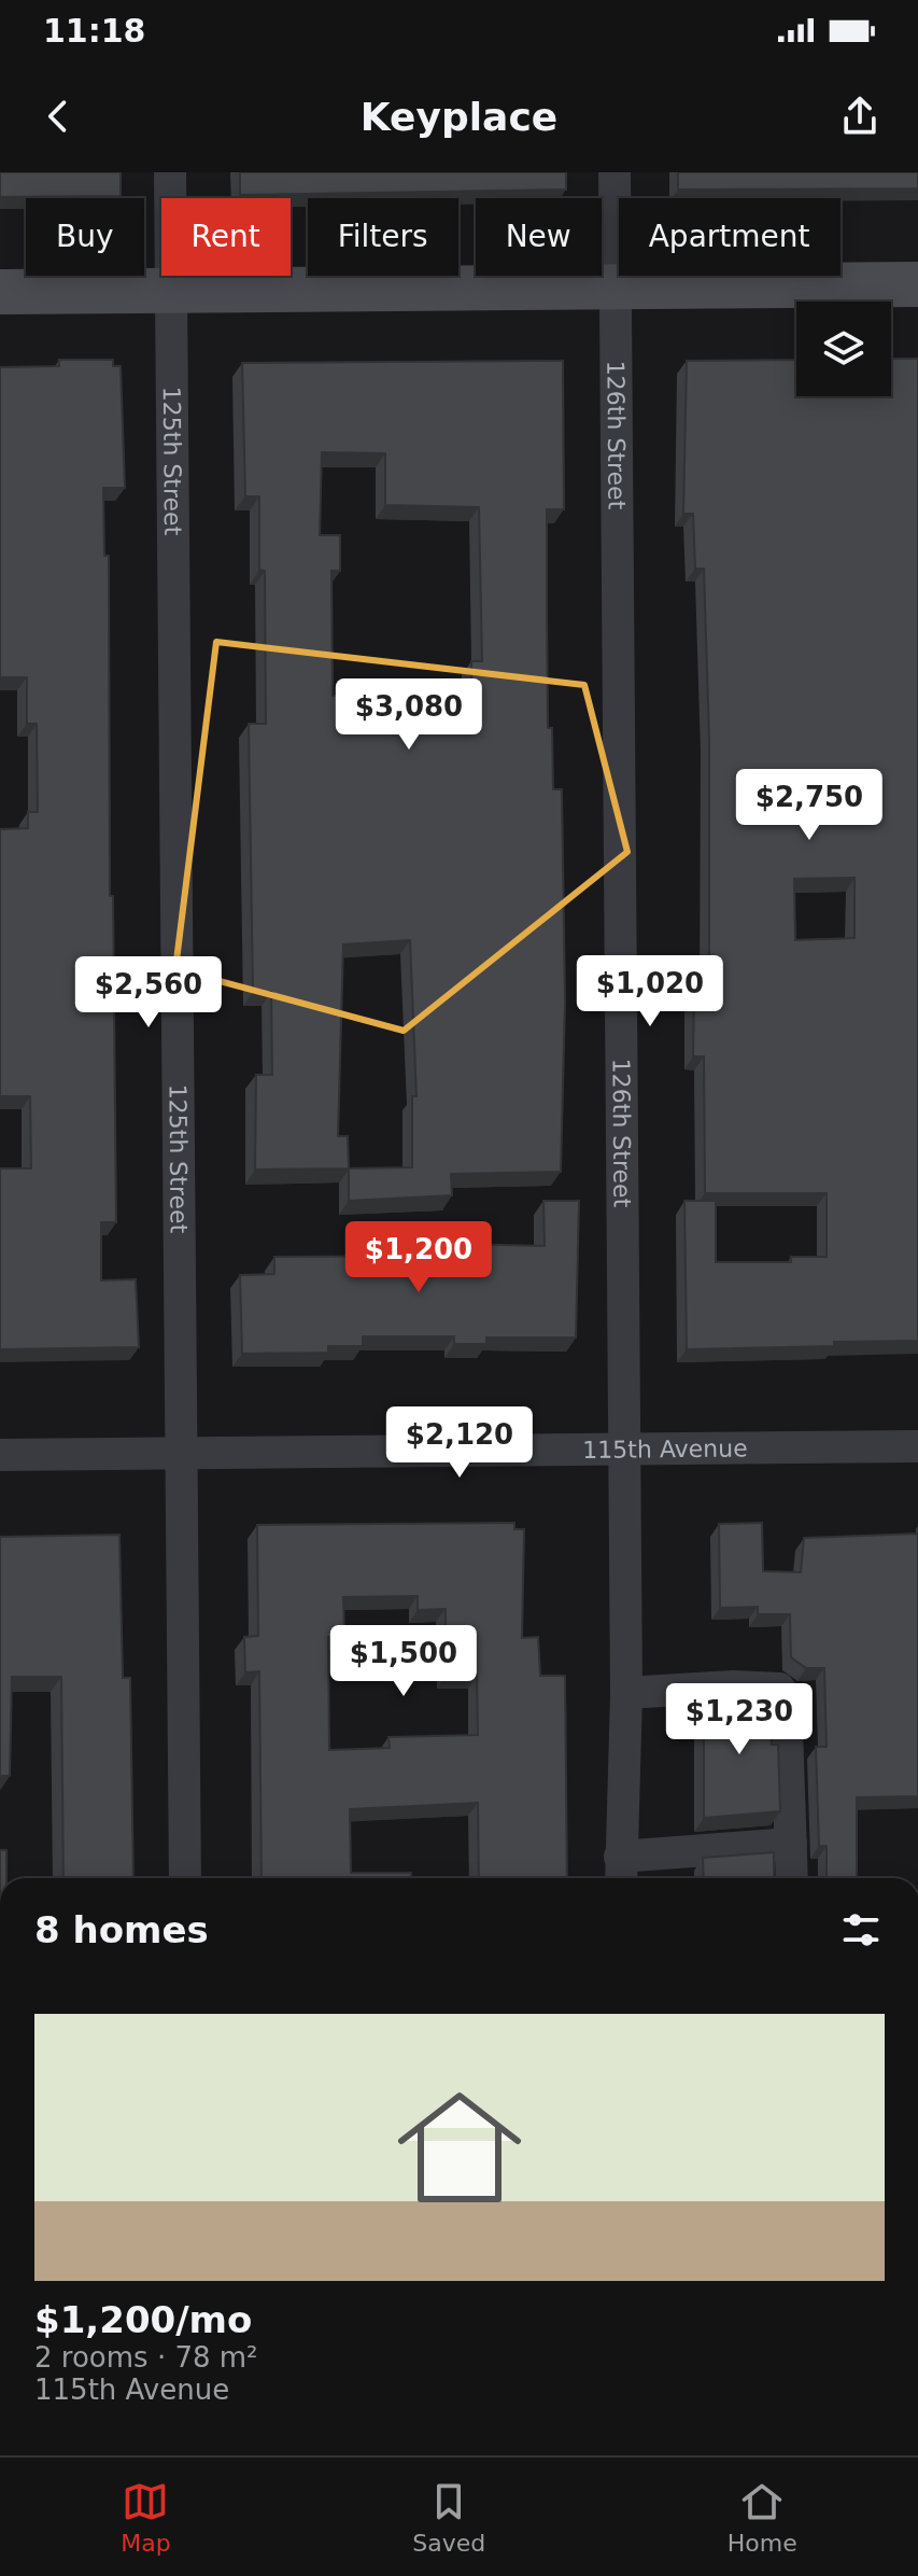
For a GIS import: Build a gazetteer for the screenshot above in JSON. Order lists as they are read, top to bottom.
{
  "streets": {
    "street": ["126th Street", "125th Street", "115th Avenue"]
  },
  "crossings": [
    ["126th Street", "115th Avenue"],
    ["125th Street", "115th Avenue"]
  ],
  "page": {
    "status": "11:18",
    "header": "Keyplace",
    "chip": [
      "Buy",
      "Rent",
      "Filters",
      "New",
      "Apartment"
    ],
    "price": [
      "$3,080",
      "$2,750",
      "$1,020",
      "$2,560",
      "$1,200",
      "$2,120",
      "$1,500",
      "$1,230"
    ],
    "heading": "8 homes",
    "list": [
      {
        "name": "$1,200/mo",
        "note": "2 rooms · 78 m² · 115th Avenue"
      }
    ],
    "tabs": ["Map", "Saved", "Home"]
  }
}
